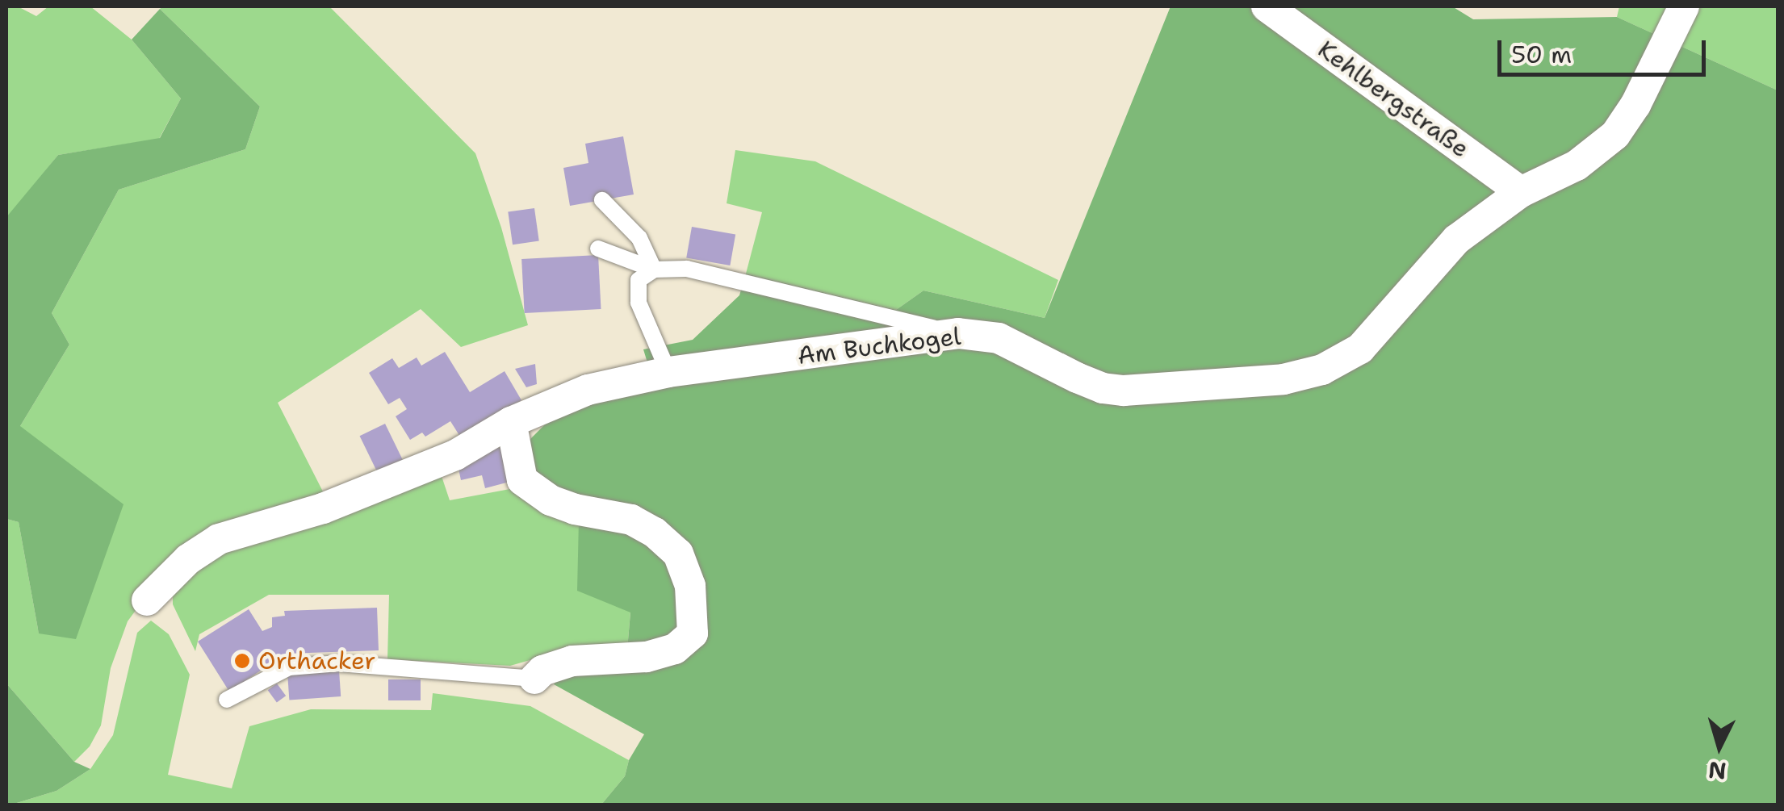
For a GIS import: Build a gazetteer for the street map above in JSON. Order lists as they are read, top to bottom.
{
  "streets": {
    "street": ["Kehlbergstraße", "Am Buchkogel"]
  },
  "crossings": [
    ["Kehlbergstraße", "Am Buchkogel"]
  ],
  "places": ["Orthacker"],
  "scale_bar": "50 m",
  "north": "bottom"
}
